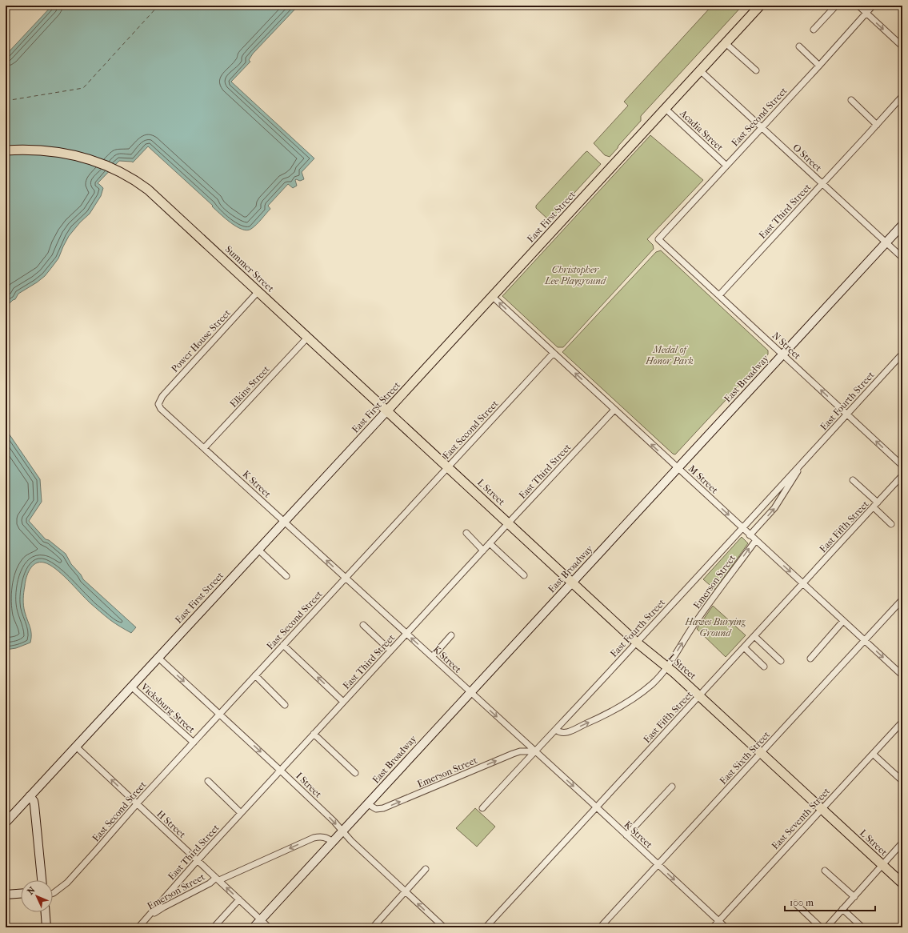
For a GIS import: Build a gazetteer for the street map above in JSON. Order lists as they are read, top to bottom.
{
  "streets": {
    "main road": [
      "East First Street",
      "Summer Street",
      "East Broadway",
      "L Street"
    ],
    "street": [
      "East Second Street",
      "Acadia Street",
      "O Street",
      "East Third Street",
      "Power House Street",
      "N Street",
      "Elkins Street",
      "East Fourth Street",
      "M Street",
      "K Street",
      "East Fifth Street",
      "Emerson Street",
      "Vicksburg Street",
      "East Sixth Street",
      "I Street",
      "East Seventh Street",
      "H Street"
    ]
  },
  "crossings": [
    ["East Second Street", "Acadia Street"],
    ["East Second Street", "O Street"],
    ["East Second Street", "Summer Street"],
    ["East Second Street", "N Street"],
    ["East Second Street", "M Street"],
    ["East Second Street", "K Street"],
    ["East Second Street", "L Street"],
    ["East Second Street", "Vicksburg Street"],
    ["East Second Street", "I Street"],
    ["East Second Street", "H Street"],
    ["Acadia Street", "East First Street"],
    ["O Street", "East Third Street"],
    ["O Street", "East First Street"],
    ["O Street", "East Broadway"],
    ["East Third Street", "N Street"],
    ["East Third Street", "M Street"],
    ["East Third Street", "K Street"],
    ["East Third Street", "L Street"],
    ["East Third Street", "Emerson Street"],
    ["East Third Street", "I Street"],
    ["East Third Street", "H Street"],
    ["East First Street", "Summer Street"],
    ["East First Street", "M Street"],
    ["East First Street", "K Street"],
    ["East First Street", "Vicksburg Street"],
    ["East First Street", "I Street"],
    ["East First Street", "H Street"],
    ["Summer Street", "Power House Street"],
    ["Summer Street", "Elkins Street"],
    ["Summer Street", "L Street"],
    ["Power House Street", "K Street"],
    ["N Street", "East Broadway"],
    ["N Street", "East Fourth Street"],
    ["East Broadway", "M Street"],
    ["East Broadway", "K Street"],
    ["East Broadway", "L Street"],
    ["East Broadway", "Emerson Street"],
    ["East Broadway", "I Street"],
    ["East Broadway", "H Street"],
    ["Elkins Street", "K Street"],
    ["East Fourth Street", "M Street"],
    ["East Fourth Street", "K Street"],
    ["East Fourth Street", "L Street"],
    ["East Fourth Street", "Emerson Street"],
    ["M Street", "East Fifth Street"],
    ["M Street", "Emerson Street"],
    ["M Street", "East Sixth Street"],
    ["K Street", "East Fifth Street"],
    ["K Street", "Emerson Street"],
    ["K Street", "East Sixth Street"],
    ["K Street", "East Seventh Street"],
    ["L Street", "East Fifth Street"],
    ["L Street", "Emerson Street"],
    ["L Street", "East Sixth Street"],
    ["L Street", "East Seventh Street"],
    ["Emerson Street", "H Street"]
  ],
  "one_way": ["N Street", "H Street"],
  "parks": ["Christopher Lee Playground", "Medal of Honor Park", "Hawes Burying Ground"],
  "scale_bar": "100 m",
  "north": "top left"
}
